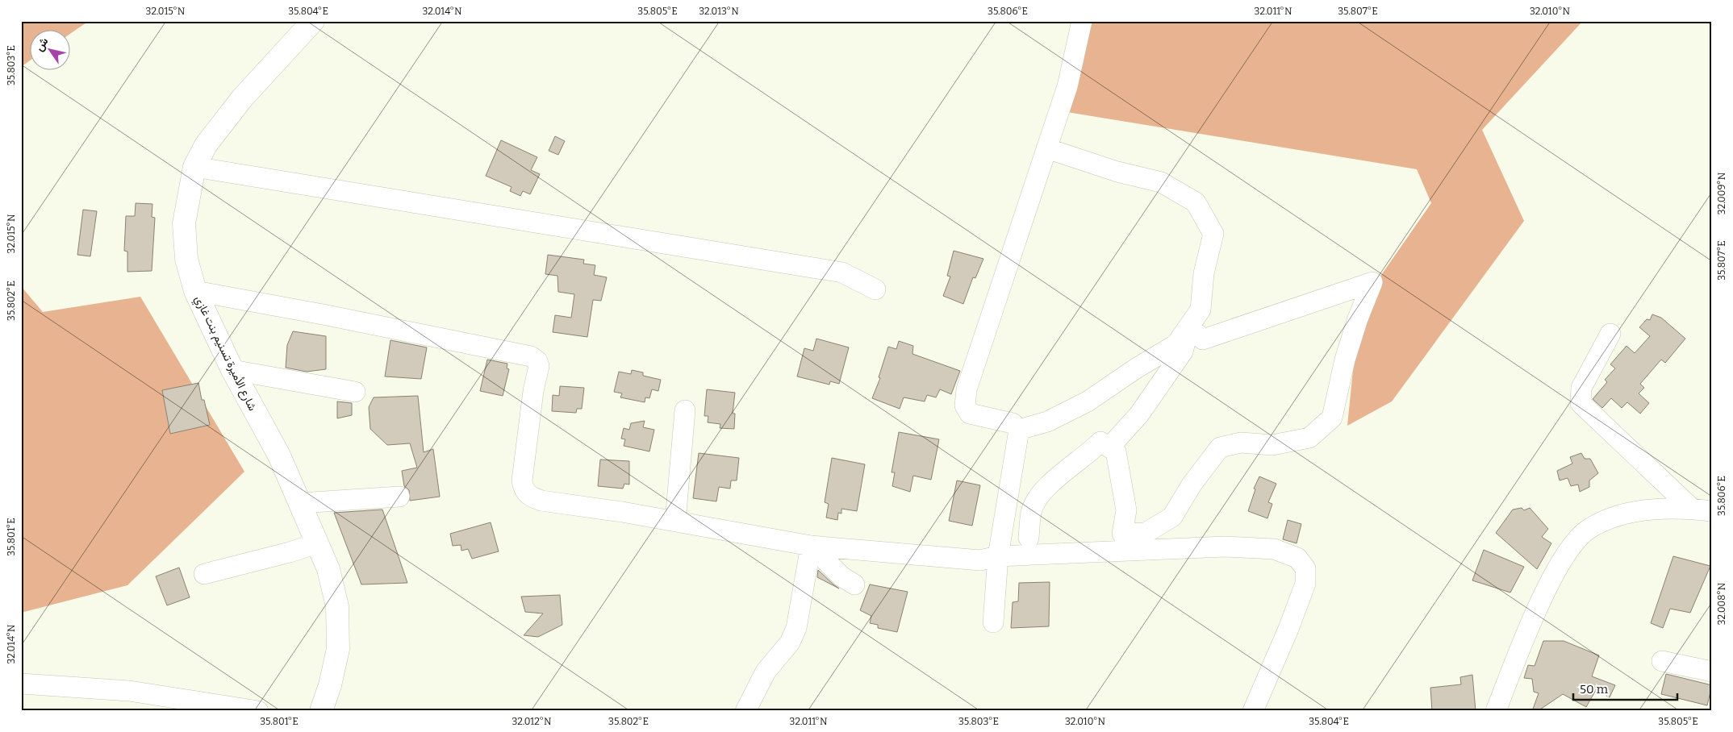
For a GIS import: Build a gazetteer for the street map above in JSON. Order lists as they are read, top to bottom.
{
  "streets": {
    "main road": ["شارع الأميرة تسنيم بنت غازي"]
  },
  "scale_bar": "50 m",
  "north": "top left",
  "coordinates": [
    "32.015°N",
    "35.804°E",
    "32.014°N",
    "35.805°E",
    "32.013°N",
    "35.806°E",
    "32.011°N",
    "35.807°E",
    "32.010°N",
    "35.803°E",
    "32.009°N",
    "35.802°E",
    "35.801°E",
    "32.008°N",
    "32.012°N"
  ]
}
